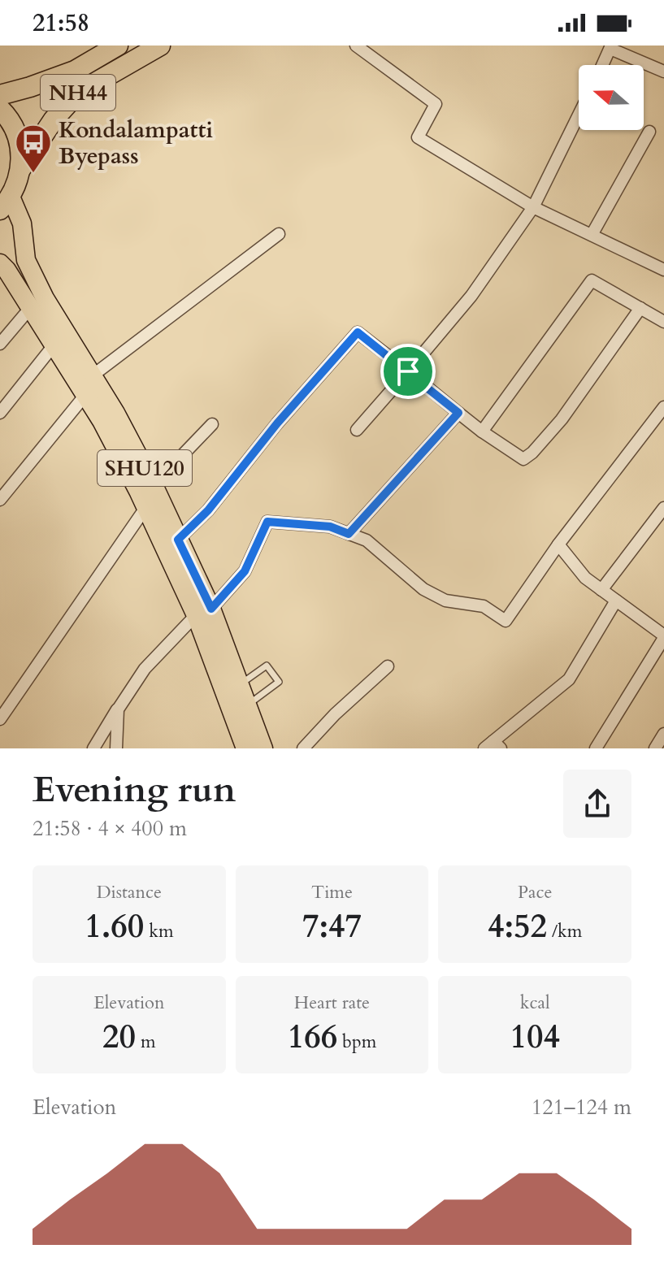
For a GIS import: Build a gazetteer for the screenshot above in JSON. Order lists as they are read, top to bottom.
{
  "streets": {
    "highway": ["NH44"],
    "main road": ["SHU120"]
  },
  "crossings": [
    ["NH44", "SHU120"]
  ],
  "places": {
    "bus stop": ["Kondalampatti Byepass"]
  },
  "north": "left",
  "page": {
    "status": "21:58",
    "heading": ["Evening run", "21:58 · 4 × 400 m"],
    "stats": [
      ["Distance", "1.60 km"],
      ["Time", "7:47"],
      ["Pace", "4:52 /km"],
      ["Elevation", "20 m"],
      ["Heart rate", "166 bpm"],
      ["kcal", "104"]
    ],
    "chart": ["Elevation", "121–124 m"]
  }
}
